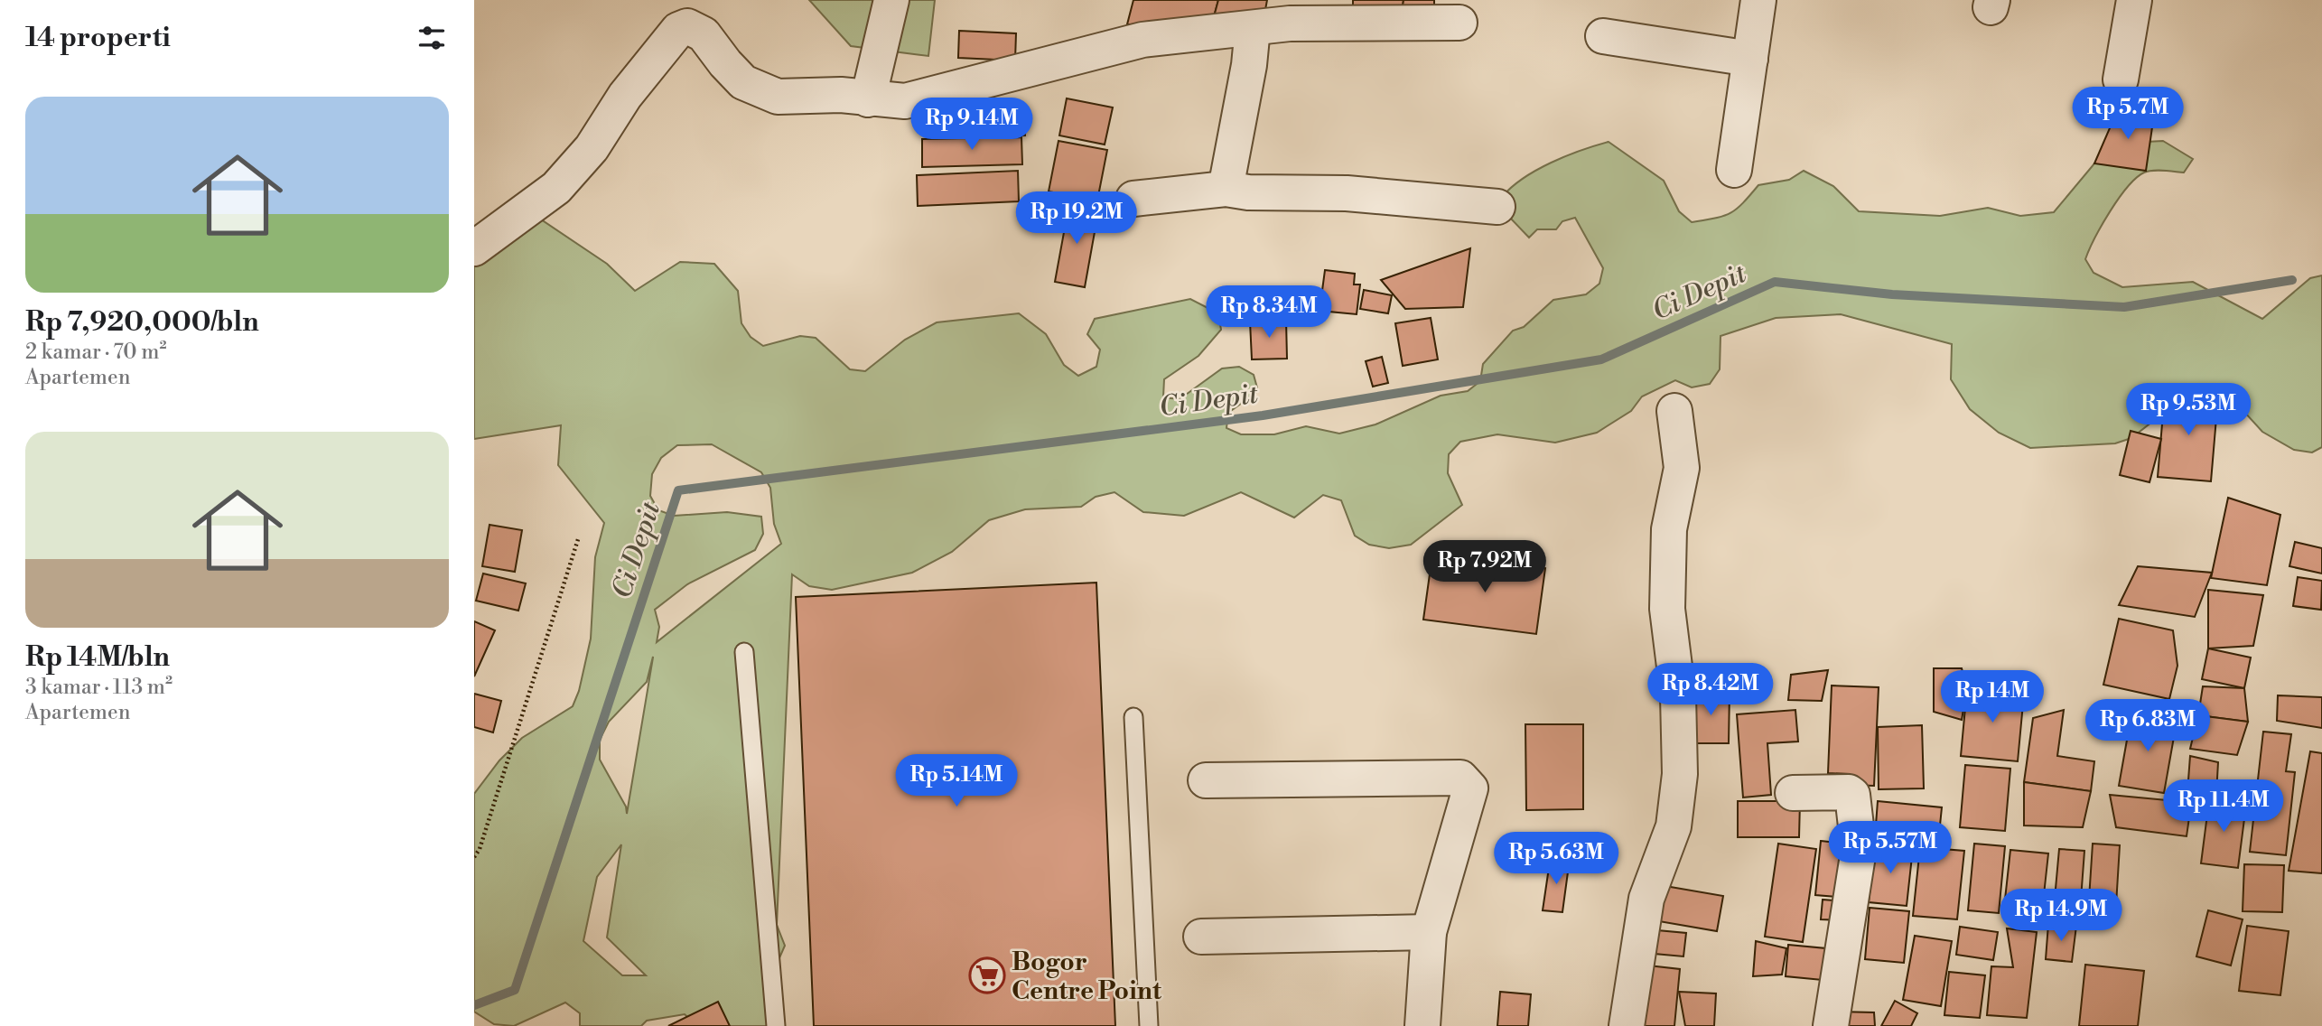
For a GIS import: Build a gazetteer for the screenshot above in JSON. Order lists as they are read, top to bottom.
{
  "water": ["Ci Depit"],
  "places": {
    "supermarket": ["Bogor Centre Point"]
  },
  "page": {
    "heading": "14 properti",
    "list": [
      {
        "name": "Rp 7,920,000/bln",
        "note": "2 kamar · 70 m² · Apartemen"
      },
      {
        "name": "Rp 14M/bln",
        "note": "3 kamar · 113 m² · Apartemen"
      }
    ],
    "price": [
      "Rp 5.7M",
      "Rp 9.14M",
      "Rp 19.2M",
      "Rp 8.34M",
      "Rp 9.53M",
      "Rp 7.92M",
      "Rp 8.42M",
      "Rp 14M",
      "Rp 6.83M",
      "Rp 5.14M",
      "Rp 11.4M",
      "Rp 5.57M",
      "Rp 5.63M",
      "Rp 14.9M"
    ]
  }
}
